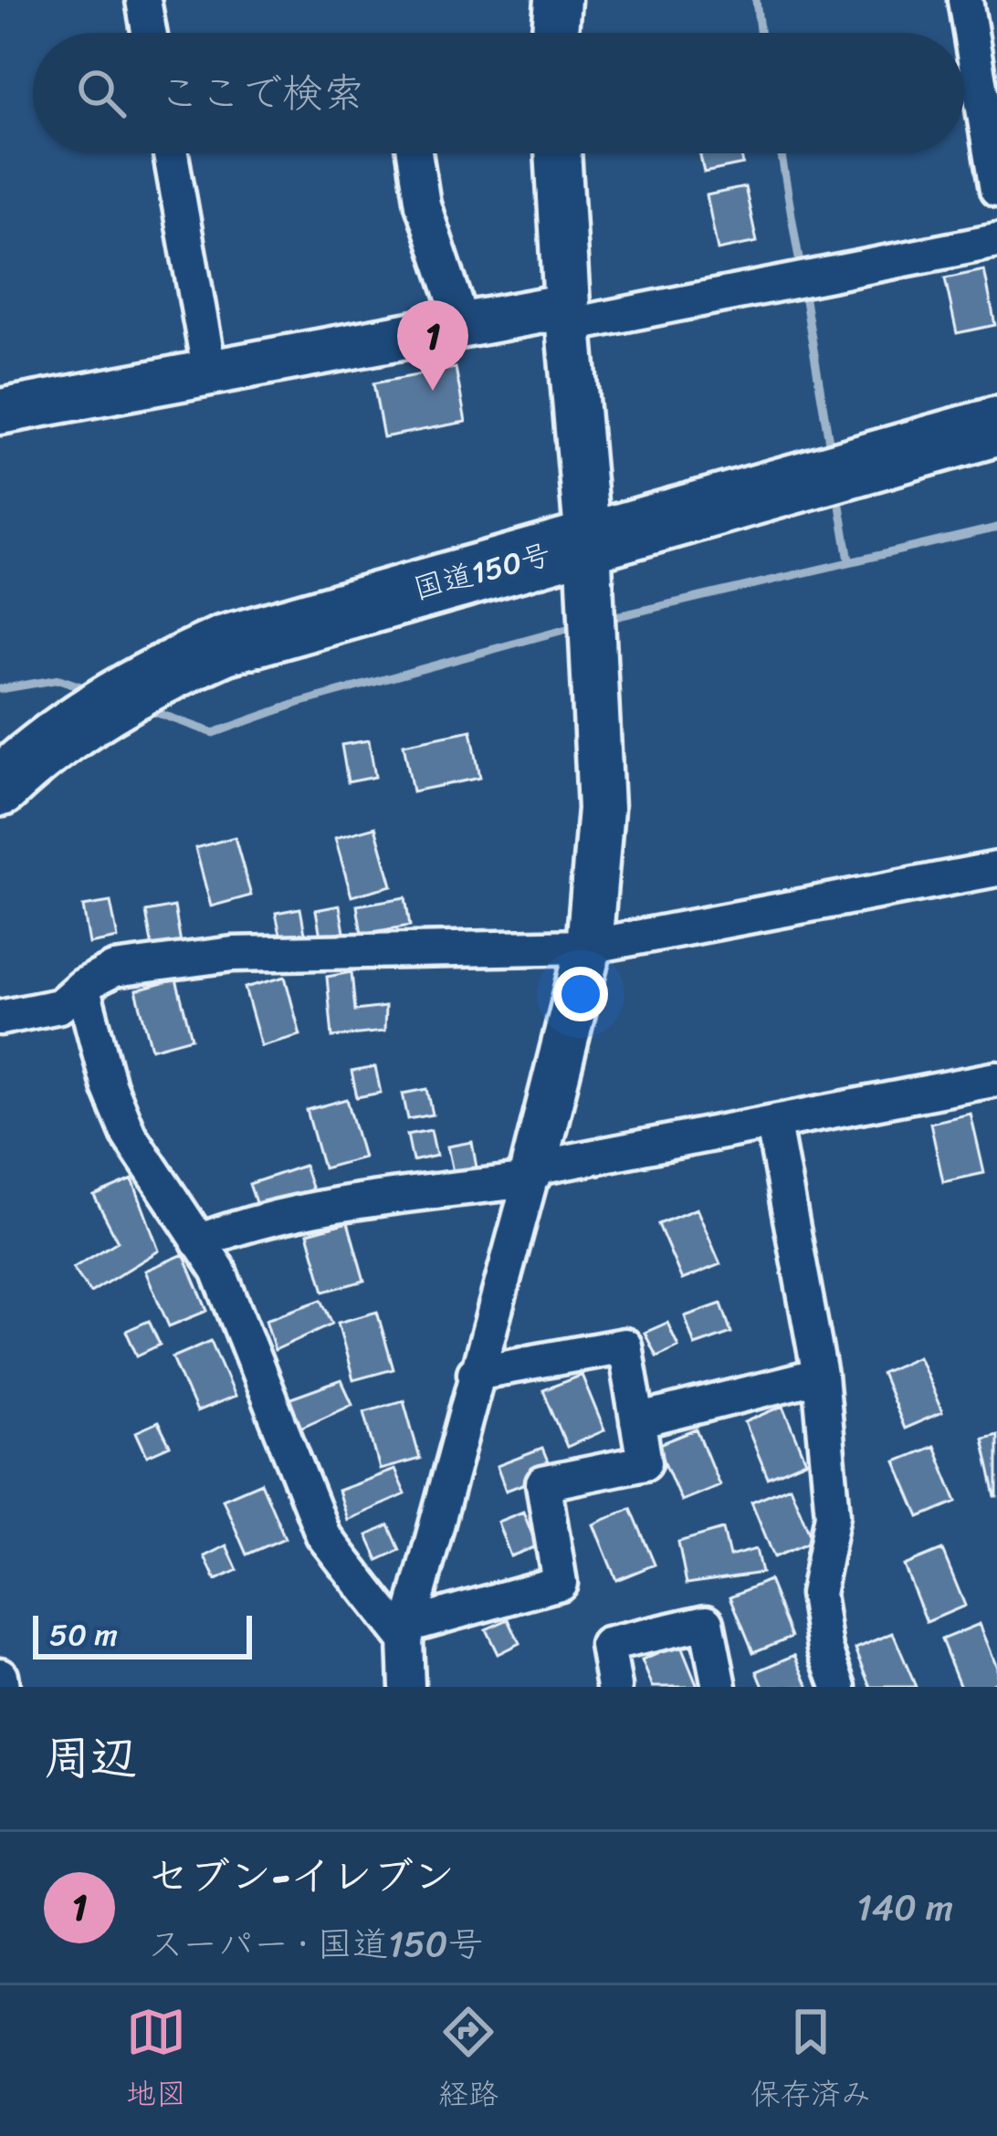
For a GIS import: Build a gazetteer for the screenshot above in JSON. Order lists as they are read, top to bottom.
{
  "streets": {
    "highway": ["国道150号"]
  },
  "scale_bar": "50 m",
  "page": {
    "search": "ここで検索",
    "pins": "1",
    "scale": "50 m",
    "heading": "周辺",
    "list": [
      {
        "mark": "1",
        "name": "セブン-イレブン",
        "note": "スーパー · 国道150号",
        "value": "140 m"
      }
    ],
    "nav": ["地図", "経路", "保存済み"]
  }
}
